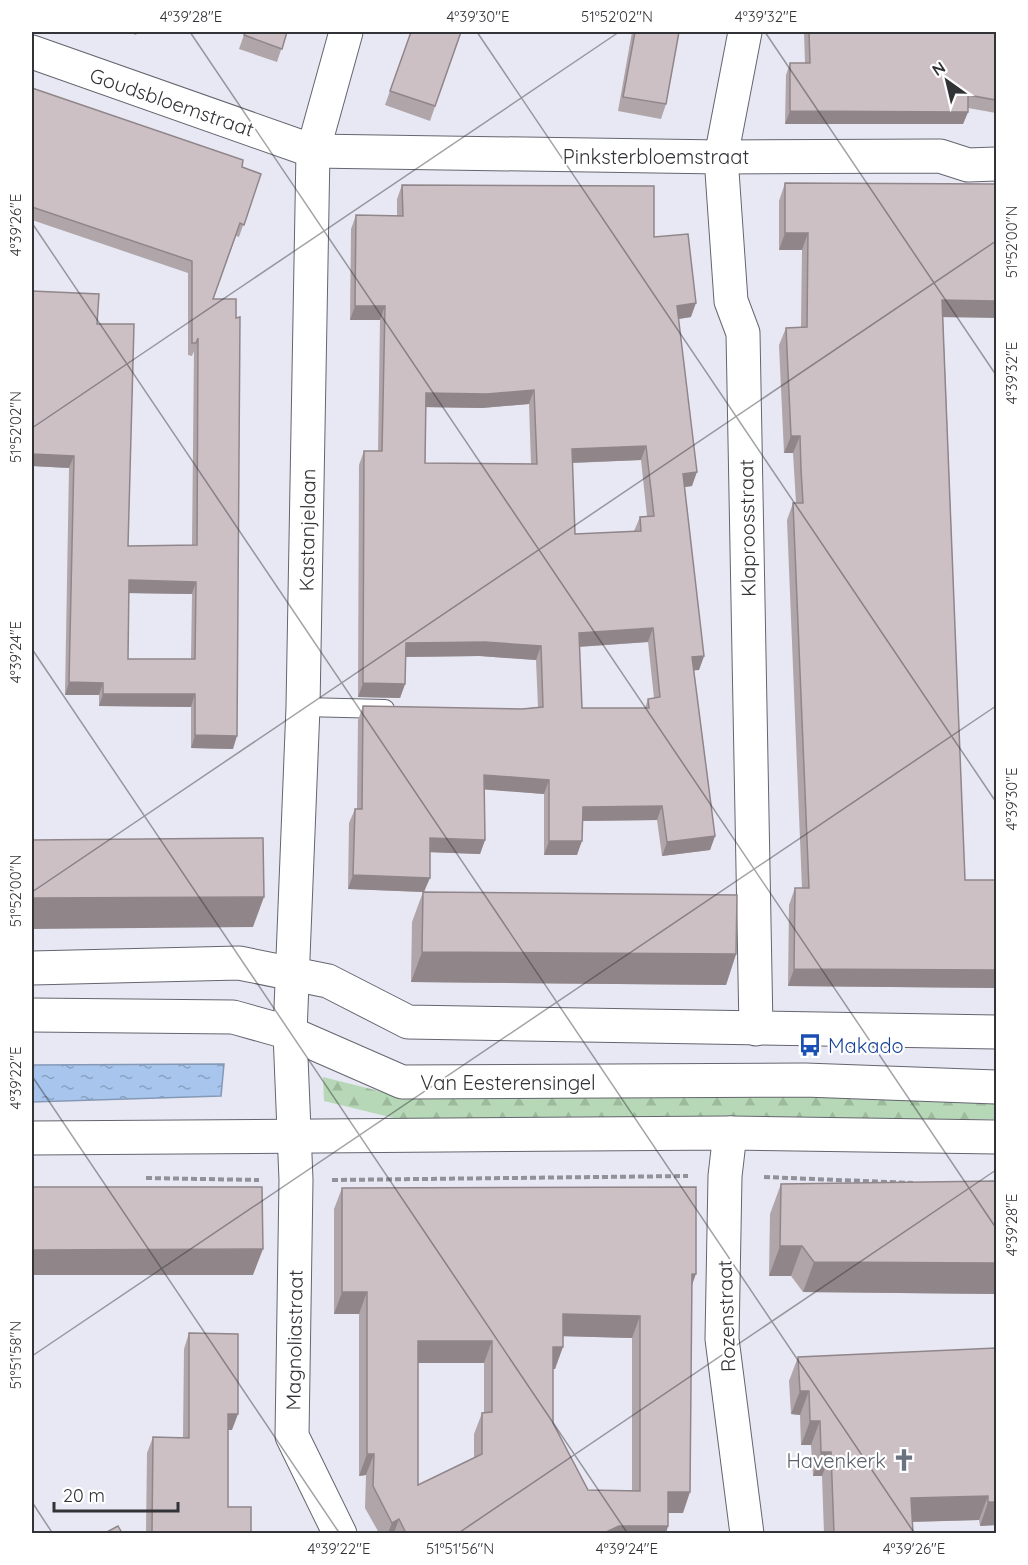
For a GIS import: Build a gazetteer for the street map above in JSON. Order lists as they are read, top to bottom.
{
  "streets": {
    "street": [
      "Goudsbloemstraat",
      "Pinksterbloemstraat",
      "Klaproosstraat",
      "Kastanjelaan",
      "Van Eesterensingel",
      "Rozenstraat",
      "Magnoliastraat"
    ]
  },
  "crossings": [
    ["Goudsbloemstraat", "Pinksterbloemstraat"],
    ["Goudsbloemstraat", "Kastanjelaan"],
    ["Pinksterbloemstraat", "Klaproosstraat"],
    ["Pinksterbloemstraat", "Kastanjelaan"],
    ["Kastanjelaan", "Van Eesterensingel"],
    ["Kastanjelaan", "Magnoliastraat"]
  ],
  "places": {
    "bus stop": ["Makado"],
    "church": ["Havenkerk"]
  },
  "scale_bar": "20 m",
  "north": "top left",
  "coordinates": [
    "4°39'28\"E",
    "4°39'30\"E",
    "51°52'02\"N",
    "4°39'32\"E",
    "4°39'26\"E",
    "51°52'00\"N",
    "4°39'24\"E",
    "4°39'22\"E",
    "51°51'58\"N",
    "51°51'56\"N"
  ]
}
